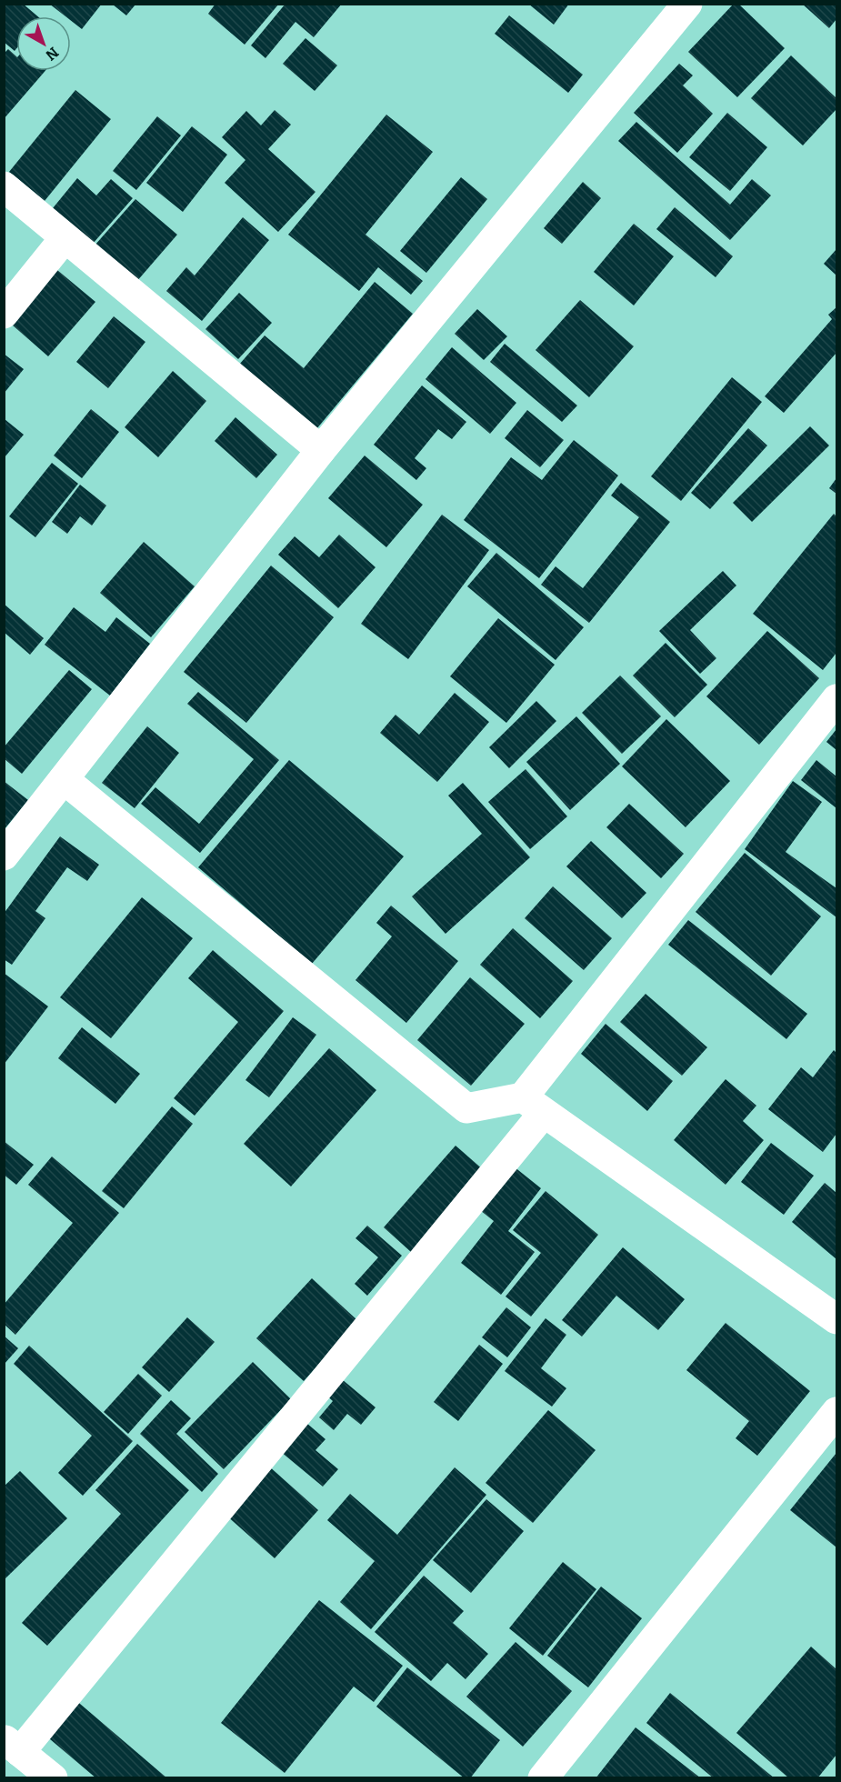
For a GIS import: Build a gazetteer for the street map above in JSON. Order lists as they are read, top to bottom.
{
  "north": "bottom right"
}
